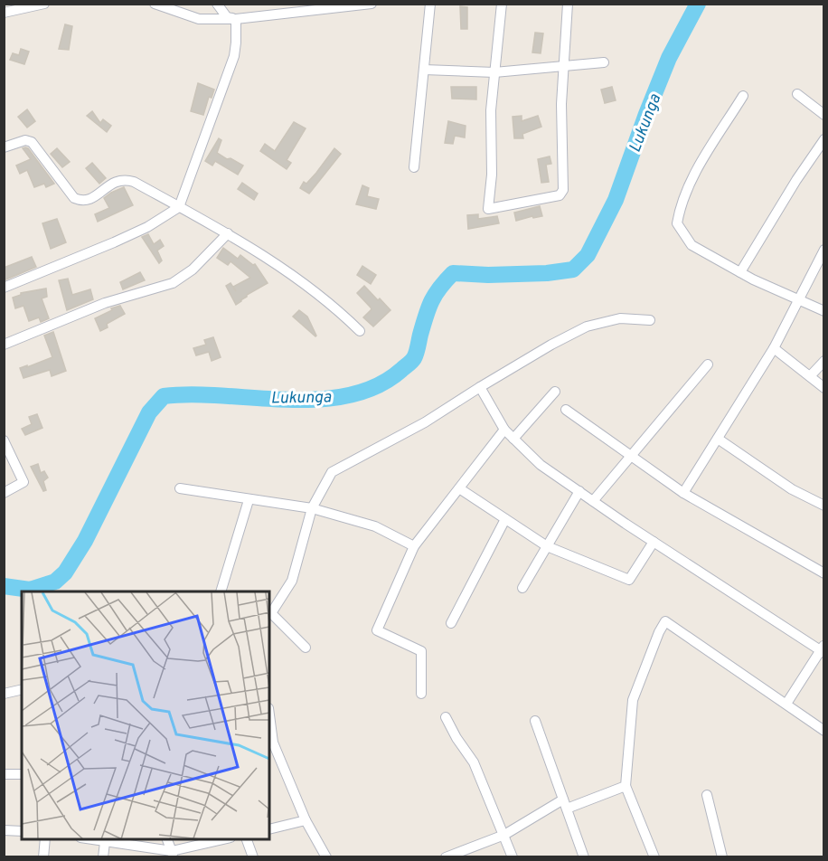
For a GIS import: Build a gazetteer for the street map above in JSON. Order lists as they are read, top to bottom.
{
  "water": ["Lukunga"]
}
